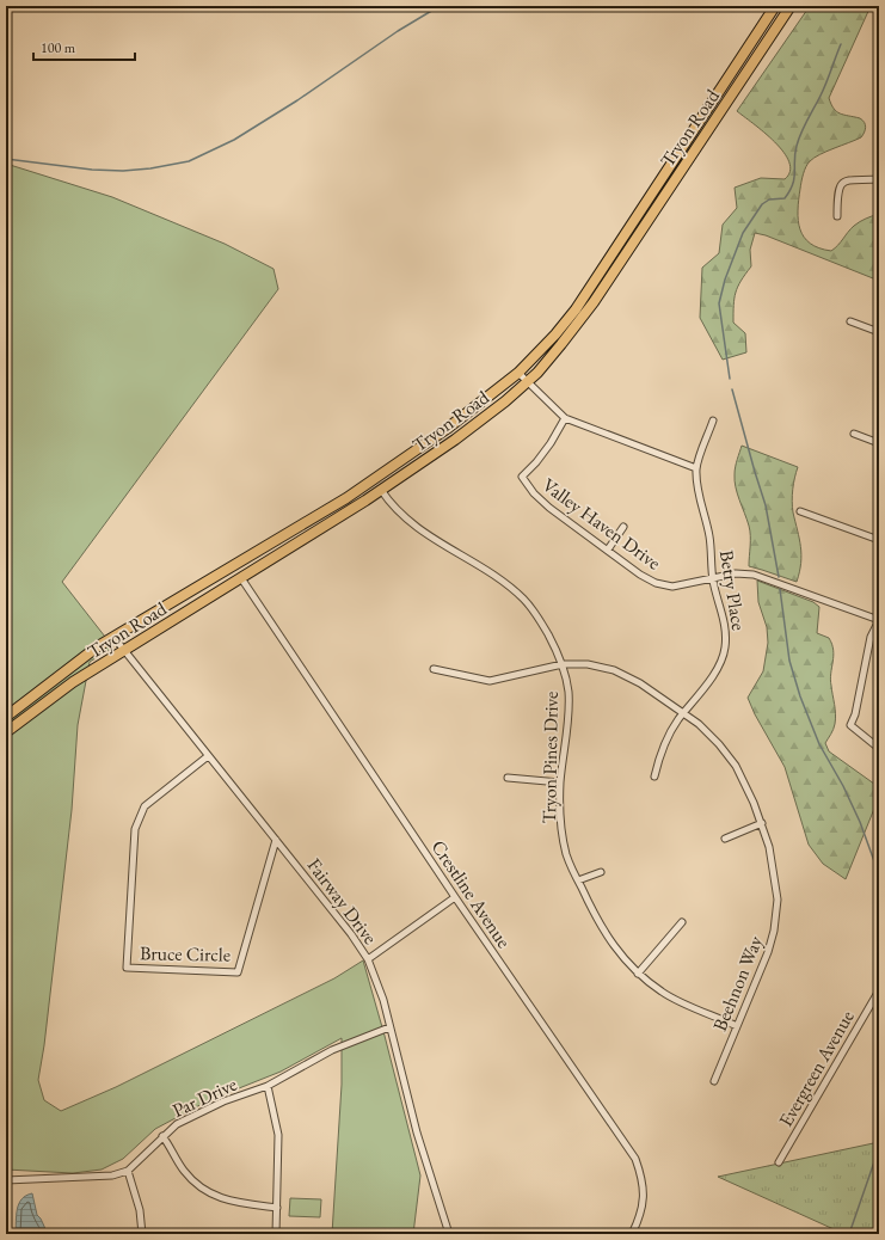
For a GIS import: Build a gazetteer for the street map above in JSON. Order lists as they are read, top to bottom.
{
  "streets": {
    "main road": ["Tryon Road"],
    "street": [
      "Valley Haven Drive",
      "Betry Place",
      "Tryon Pines Drive",
      "Crestline Avenue",
      "Fairway Drive",
      "Bruce Circle",
      "Beehnon Way",
      "Evergreen Avenue",
      "Par Drive"
    ]
  },
  "crossings": [
    ["Tryon Road", "Tryon Pines Drive"],
    ["Tryon Road", "Crestline Avenue"],
    ["Tryon Road", "Fairway Drive"],
    ["Valley Haven Drive", "Betry Place"],
    ["Betry Place", "Beehnon Way"],
    ["Tryon Pines Drive", "Beehnon Way"],
    ["Fairway Drive", "Bruce Circle"],
    ["Fairway Drive", "Par Drive"]
  ],
  "scale_bar": "100 m"
}
